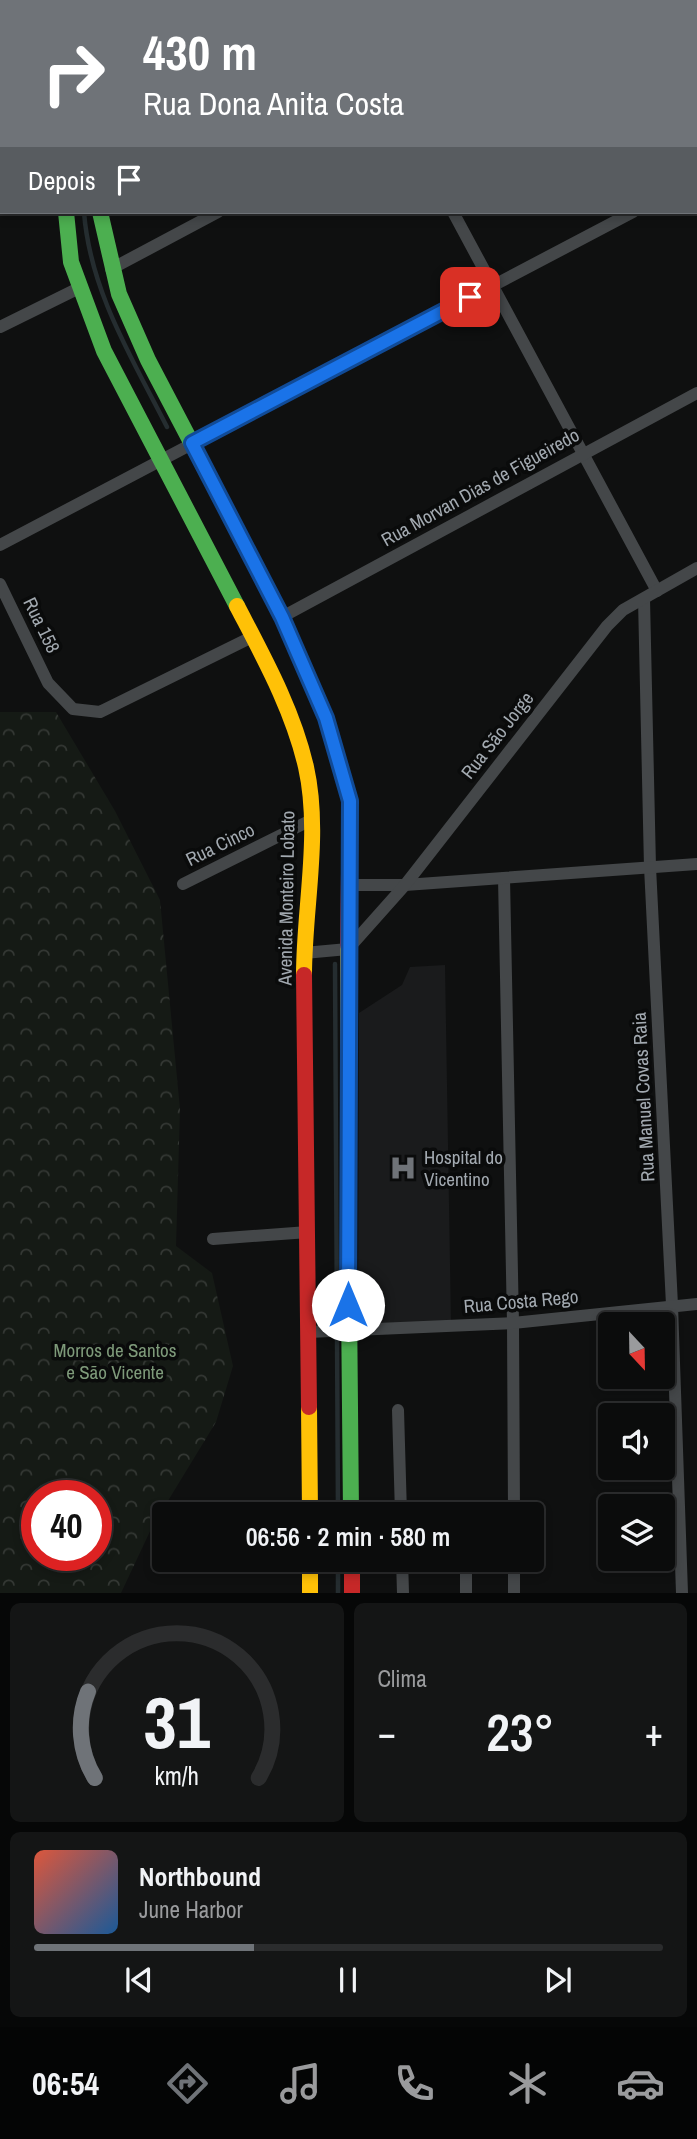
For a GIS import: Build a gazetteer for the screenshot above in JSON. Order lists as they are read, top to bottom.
{
  "streets": {
    "street": [
      "Rua Morvan Dias de Figueiredo",
      "Rua 158",
      "Rua São Jorge",
      "Rua Cinco",
      "Avenida Monteiro Lobato",
      "Rua Manuel Covas Raia",
      "Rua Costa Rego"
    ]
  },
  "crossings": [
    ["Rua 158", "Avenida Monteiro Lobato"],
    ["Rua São Jorge", "Rua Manuel Covas Raia"],
    ["Rua Cinco", "Avenida Monteiro Lobato"],
    ["Avenida Monteiro Lobato", "Rua Costa Rego"],
    ["Rua Manuel Covas Raia", "Rua Costa Rego"]
  ],
  "parks": ["Morros de Santos e São Vicente"],
  "places": {
    "hospital": ["Hospital do Vicentino"]
  },
  "north": "bottom",
  "page": {
    "turn": ["430 m", "Rua Dona Anita Costa"],
    "then": "Depois",
    "limit": "40",
    "trip": "06:56 · 2 min · 580 m",
    "tile": "Clima",
    "heat": ["−", "23°", "+"],
    "song": ["Northbound", "June Harbor"],
    "tabs": "06:54",
    "gauge": ["31", "km/h"]
  }
}
